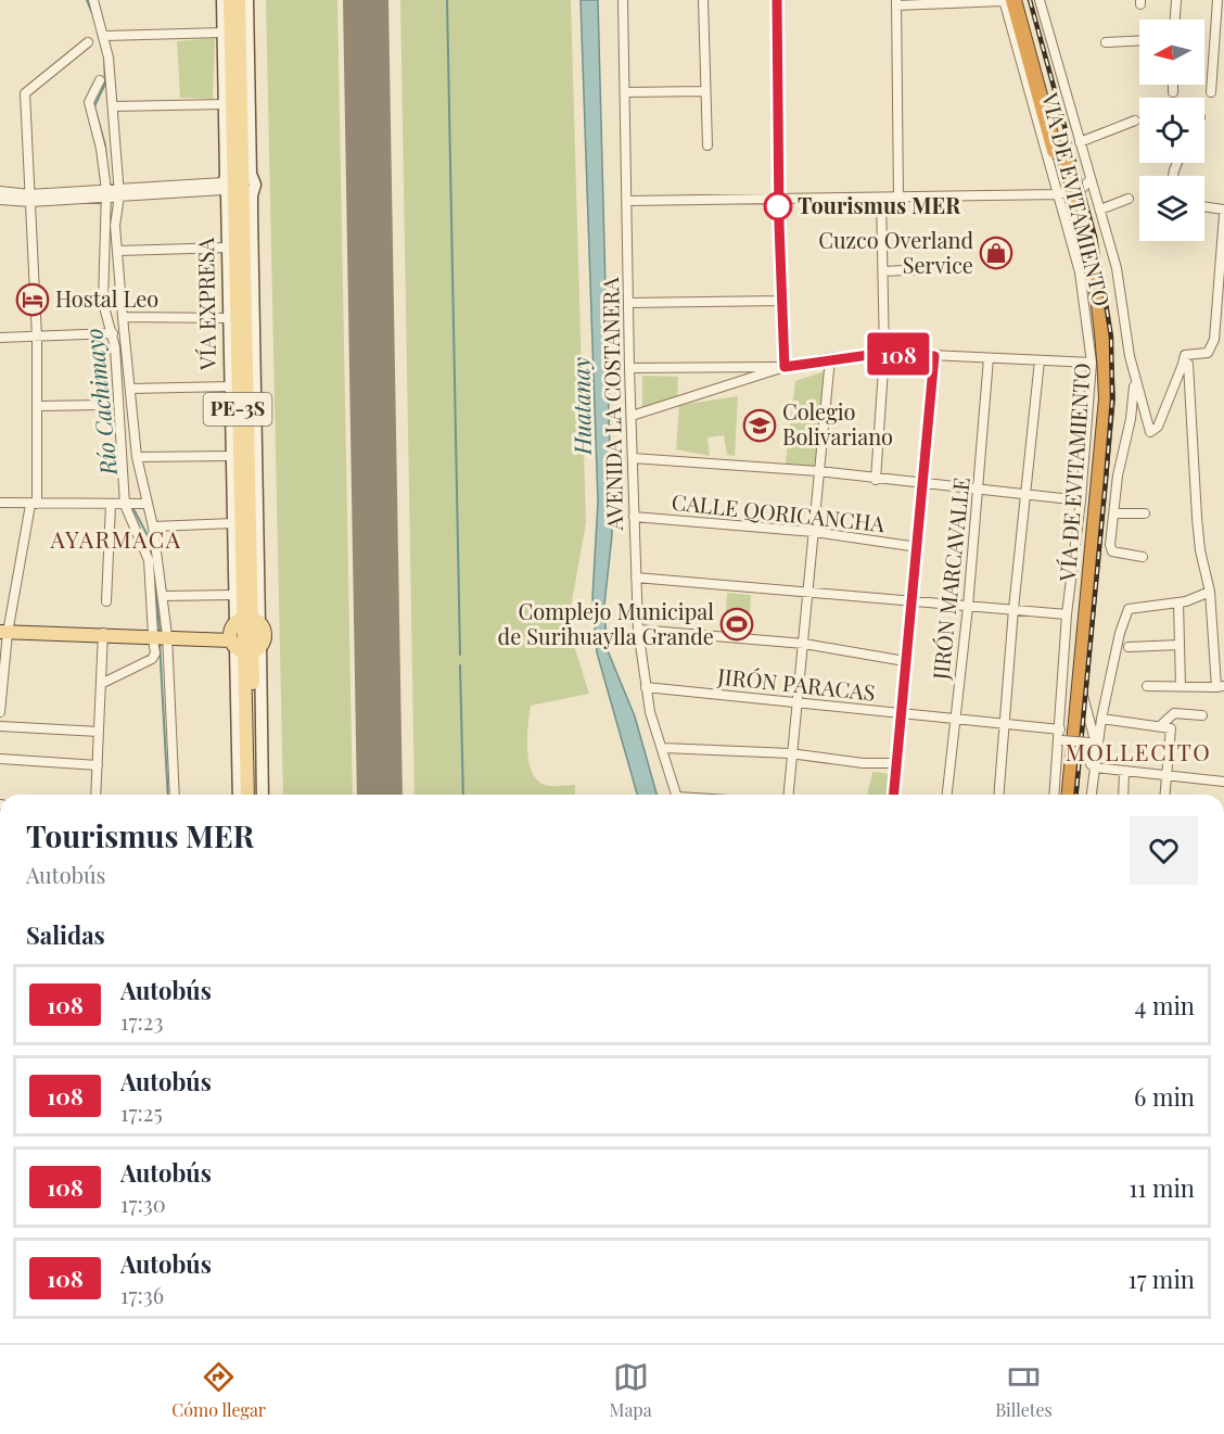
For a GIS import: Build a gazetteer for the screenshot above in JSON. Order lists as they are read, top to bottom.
{
  "streets": {
    "highway": ["VÍA DE EVITAMIENTO"],
    "main road": ["VÍA EXPRESA", "PE-3S"],
    "street": [
      "VIA DE EVITAMIENTO",
      "AVENIDA LA COSTANERA",
      "CALLE QORICANCHA",
      "JIRÓN MARCAVALLE",
      "JIRÓN PARACAS"
    ]
  },
  "crossings": [
    ["VIA DE EVITAMIENTO", "VÍA DE EVITAMIENTO"],
    ["VIA DE EVITAMIENTO", "JIRÓN PARACAS"],
    ["AVENIDA LA COSTANERA", "CALLE QORICANCHA"],
    ["AVENIDA LA COSTANERA", "JIRÓN PARACAS"],
    ["JIRÓN MARCAVALLE", "JIRÓN PARACAS"]
  ],
  "districts": ["AYARMACA", "MOLLECITO"],
  "water": ["Río Cachimayo", "Huatanay"],
  "places": {
    "other": ["Tourismus MER"],
    "shop": ["Cuzco Overland Service"],
    "hotel": ["Hostal Leo"],
    "school or university": ["Colegio Bolivariano"],
    "sports": ["Complejo Municipal de Surihuaylla Grande"]
  },
  "lines": ["bus line 108"],
  "north": "left",
  "page": {
    "on_map": "108",
    "heading": [
      ["Tourismus MER", "Autobús"],
      "Salidas"
    ],
    "list": [
      {
        "mark": "108",
        "name": "Autobús",
        "note": "17:23",
        "value": "4 min"
      },
      {
        "mark": "108",
        "name": "Autobús",
        "note": "17:25",
        "value": "6 min"
      },
      {
        "mark": "108",
        "name": "Autobús",
        "note": "17:30",
        "value": "11 min"
      },
      {
        "mark": "108",
        "name": "Autobús",
        "note": "17:36",
        "value": "17 min"
      }
    ],
    "tabs": ["Cómo llegar", "Mapa", "Billetes"]
  }
}
